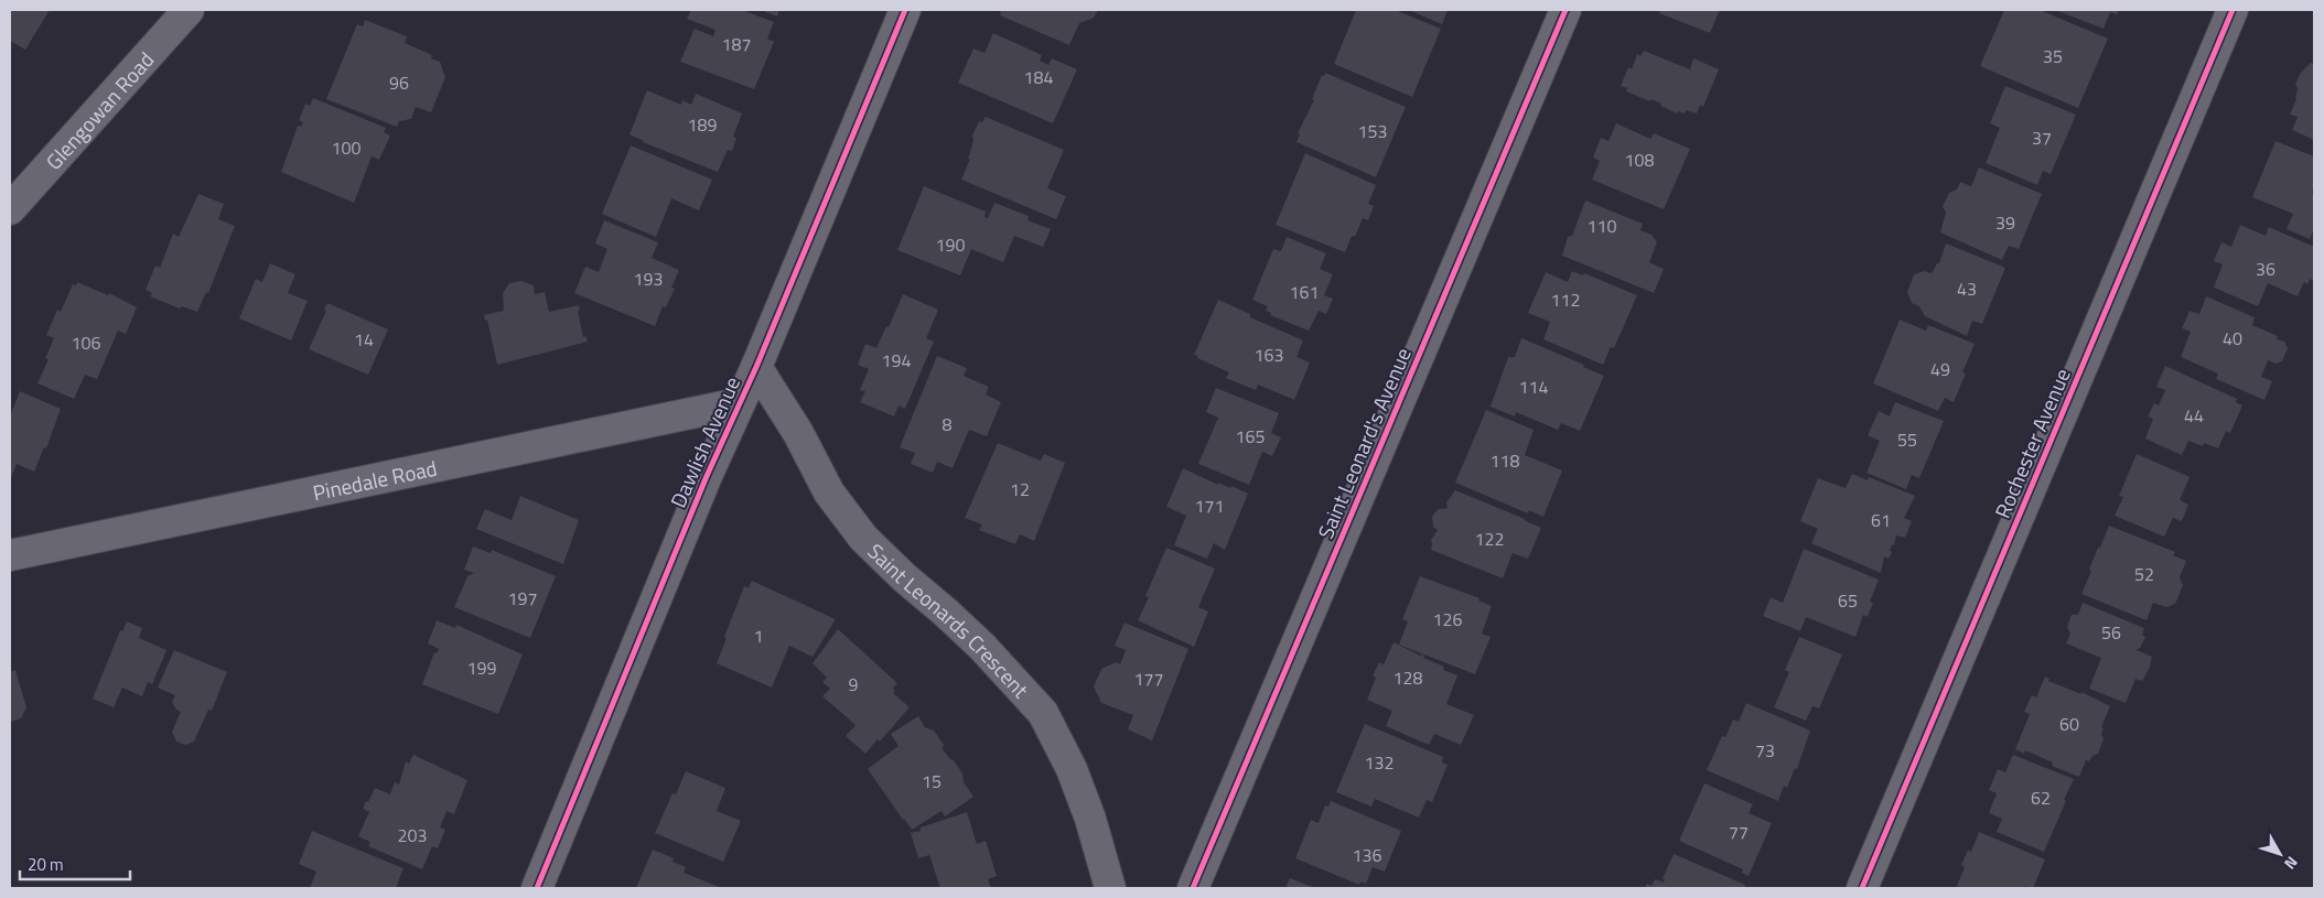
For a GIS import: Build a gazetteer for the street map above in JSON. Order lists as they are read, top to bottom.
{
  "streets": {
    "street": [
      "Glengowan Road",
      "Dawlish Avenue",
      "Saint Leonard's Avenue",
      "Rochester Avenue",
      "Pinedale Road",
      "Saint Leonards Crescent"
    ]
  },
  "crossings": [
    ["Dawlish Avenue", "Pinedale Road"],
    ["Dawlish Avenue", "Saint Leonards Crescent"]
  ],
  "house_numbers": [
    "187",
    "35",
    "184",
    "96",
    "189",
    "153",
    "37",
    "100",
    "108",
    "39",
    "110",
    "190",
    "36",
    "193",
    "43",
    "161",
    "112",
    "40",
    "14",
    "106",
    "163",
    "194",
    "49",
    "114",
    "44",
    "8",
    "165",
    "55",
    "118",
    "12",
    "171",
    "61",
    "122",
    "52",
    "197",
    "65",
    "126",
    "56",
    "1",
    "199",
    "128",
    "177",
    "9",
    "60",
    "73",
    "132",
    "15",
    "62",
    "77",
    "203",
    "136"
  ],
  "scale_bar": "20 m",
  "north": "bottom right"
}
